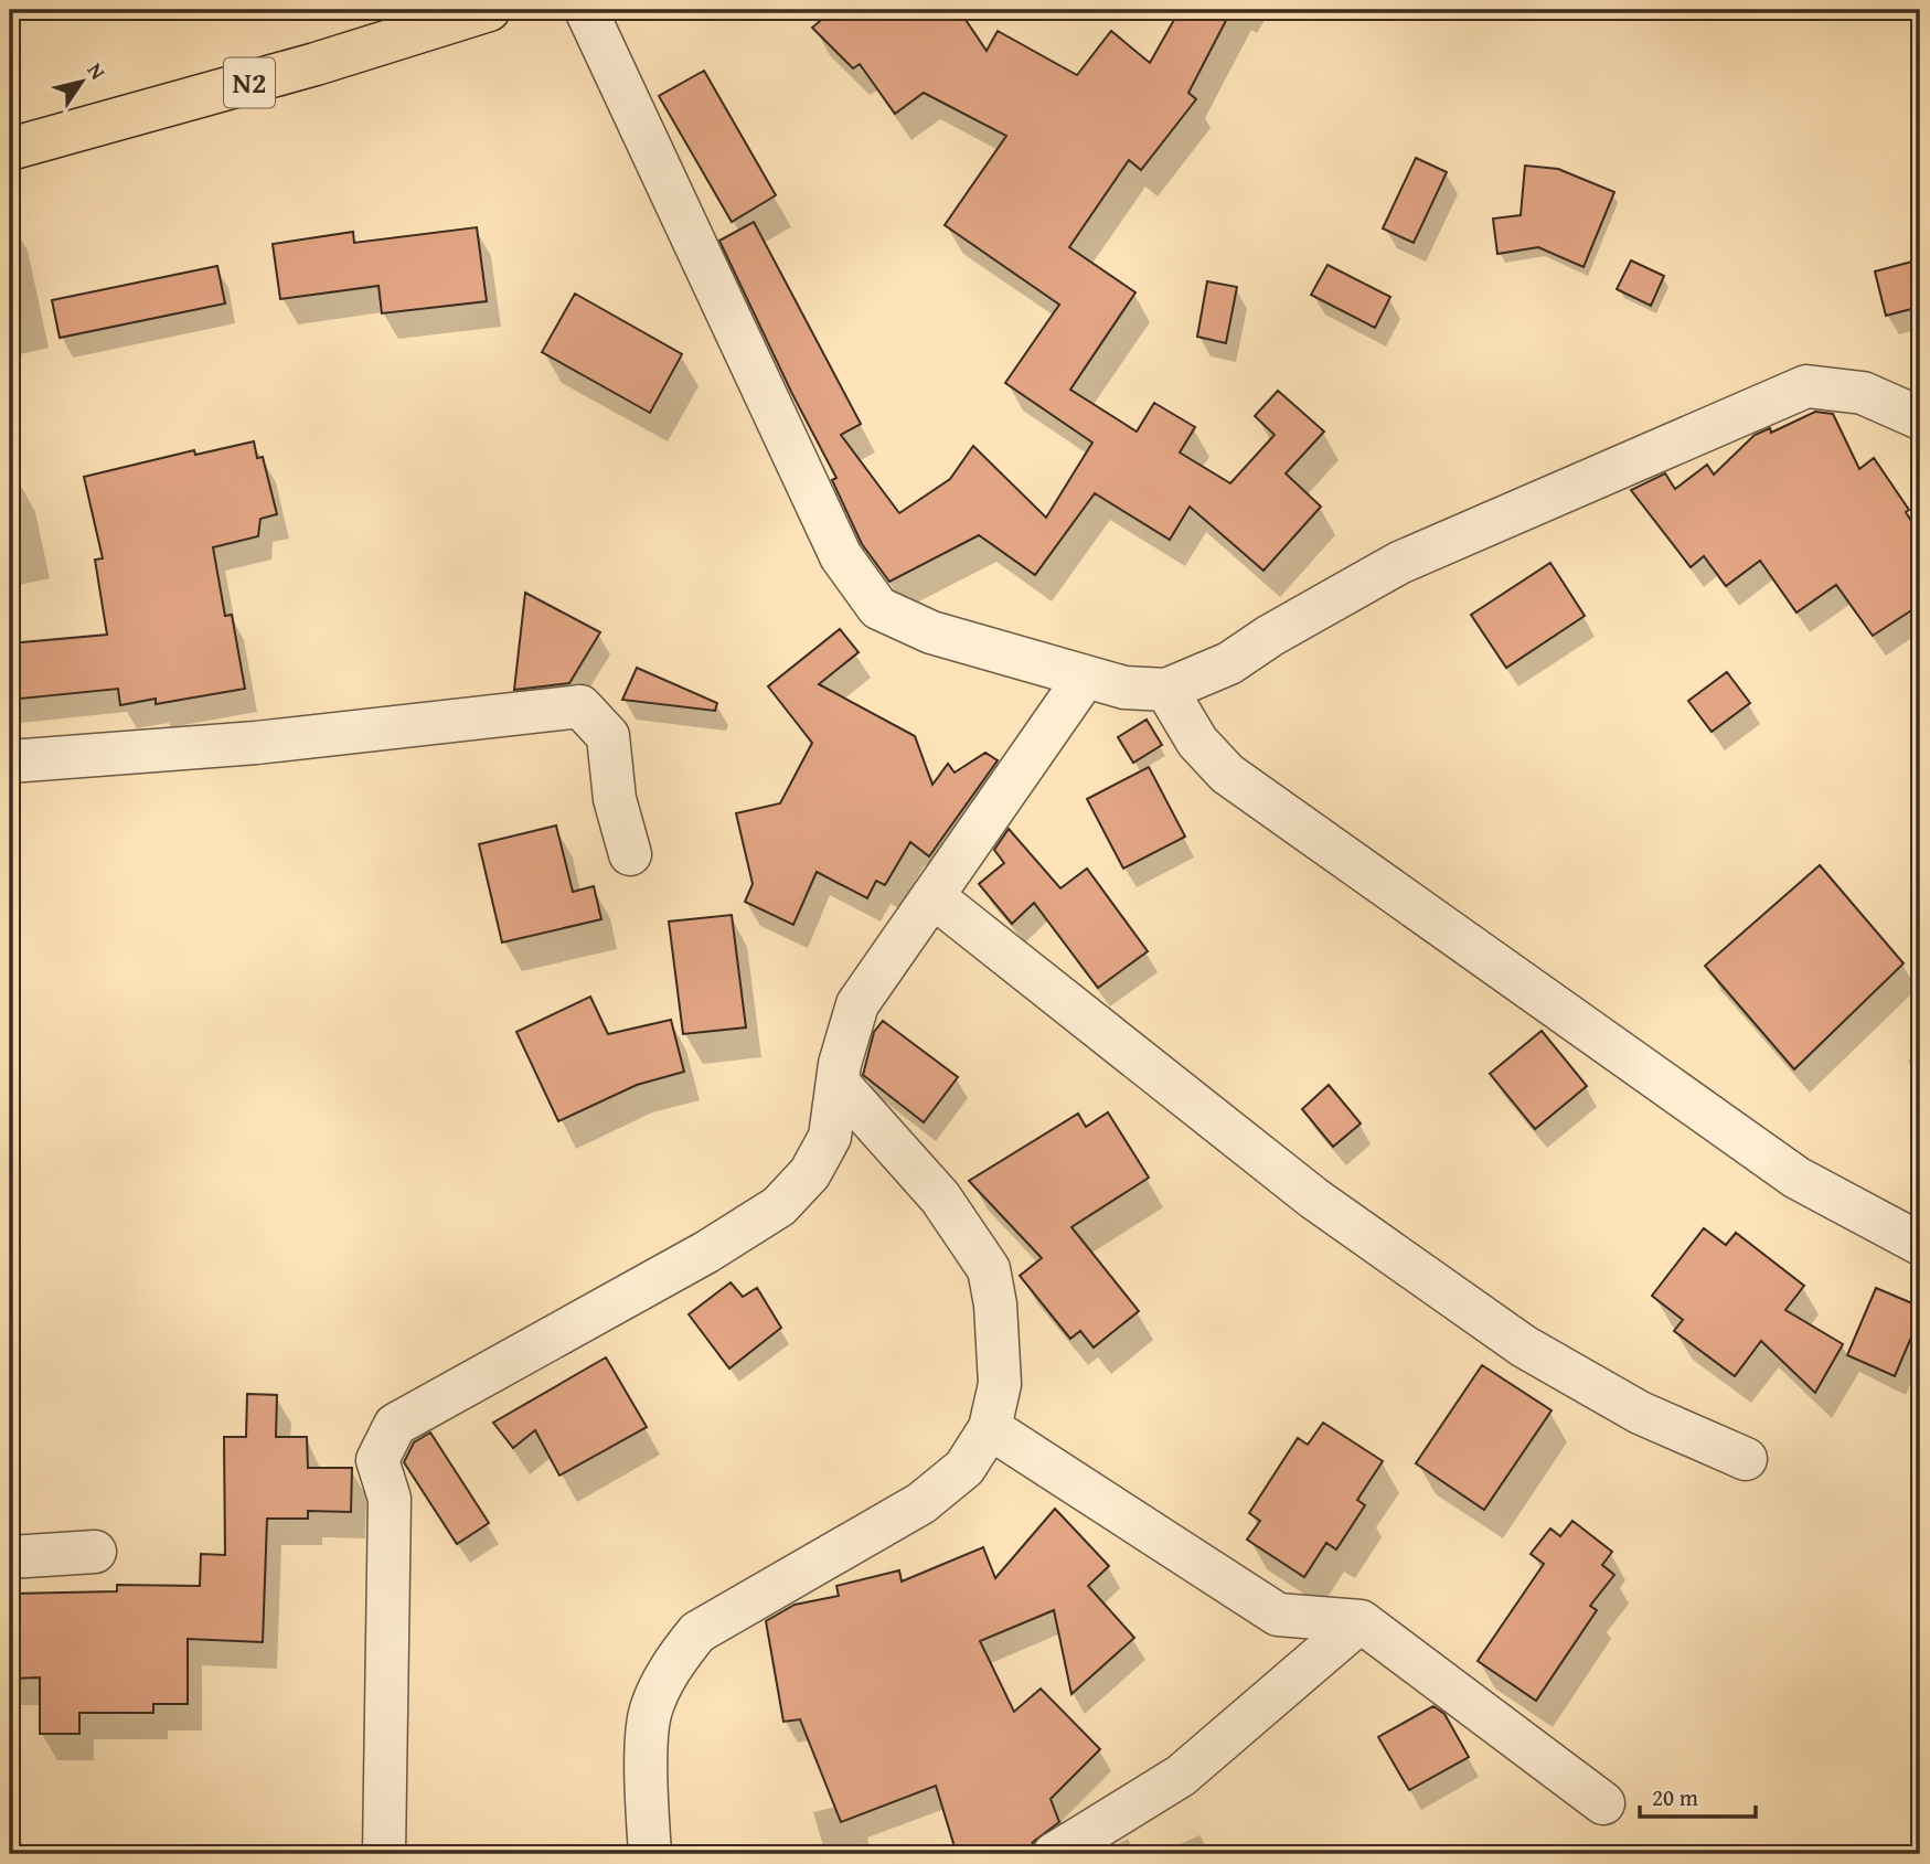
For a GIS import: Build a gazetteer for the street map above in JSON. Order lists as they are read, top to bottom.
{
  "streets": {
    "highway": ["N2"]
  },
  "scale_bar": "20 m",
  "north": "top right"
}
